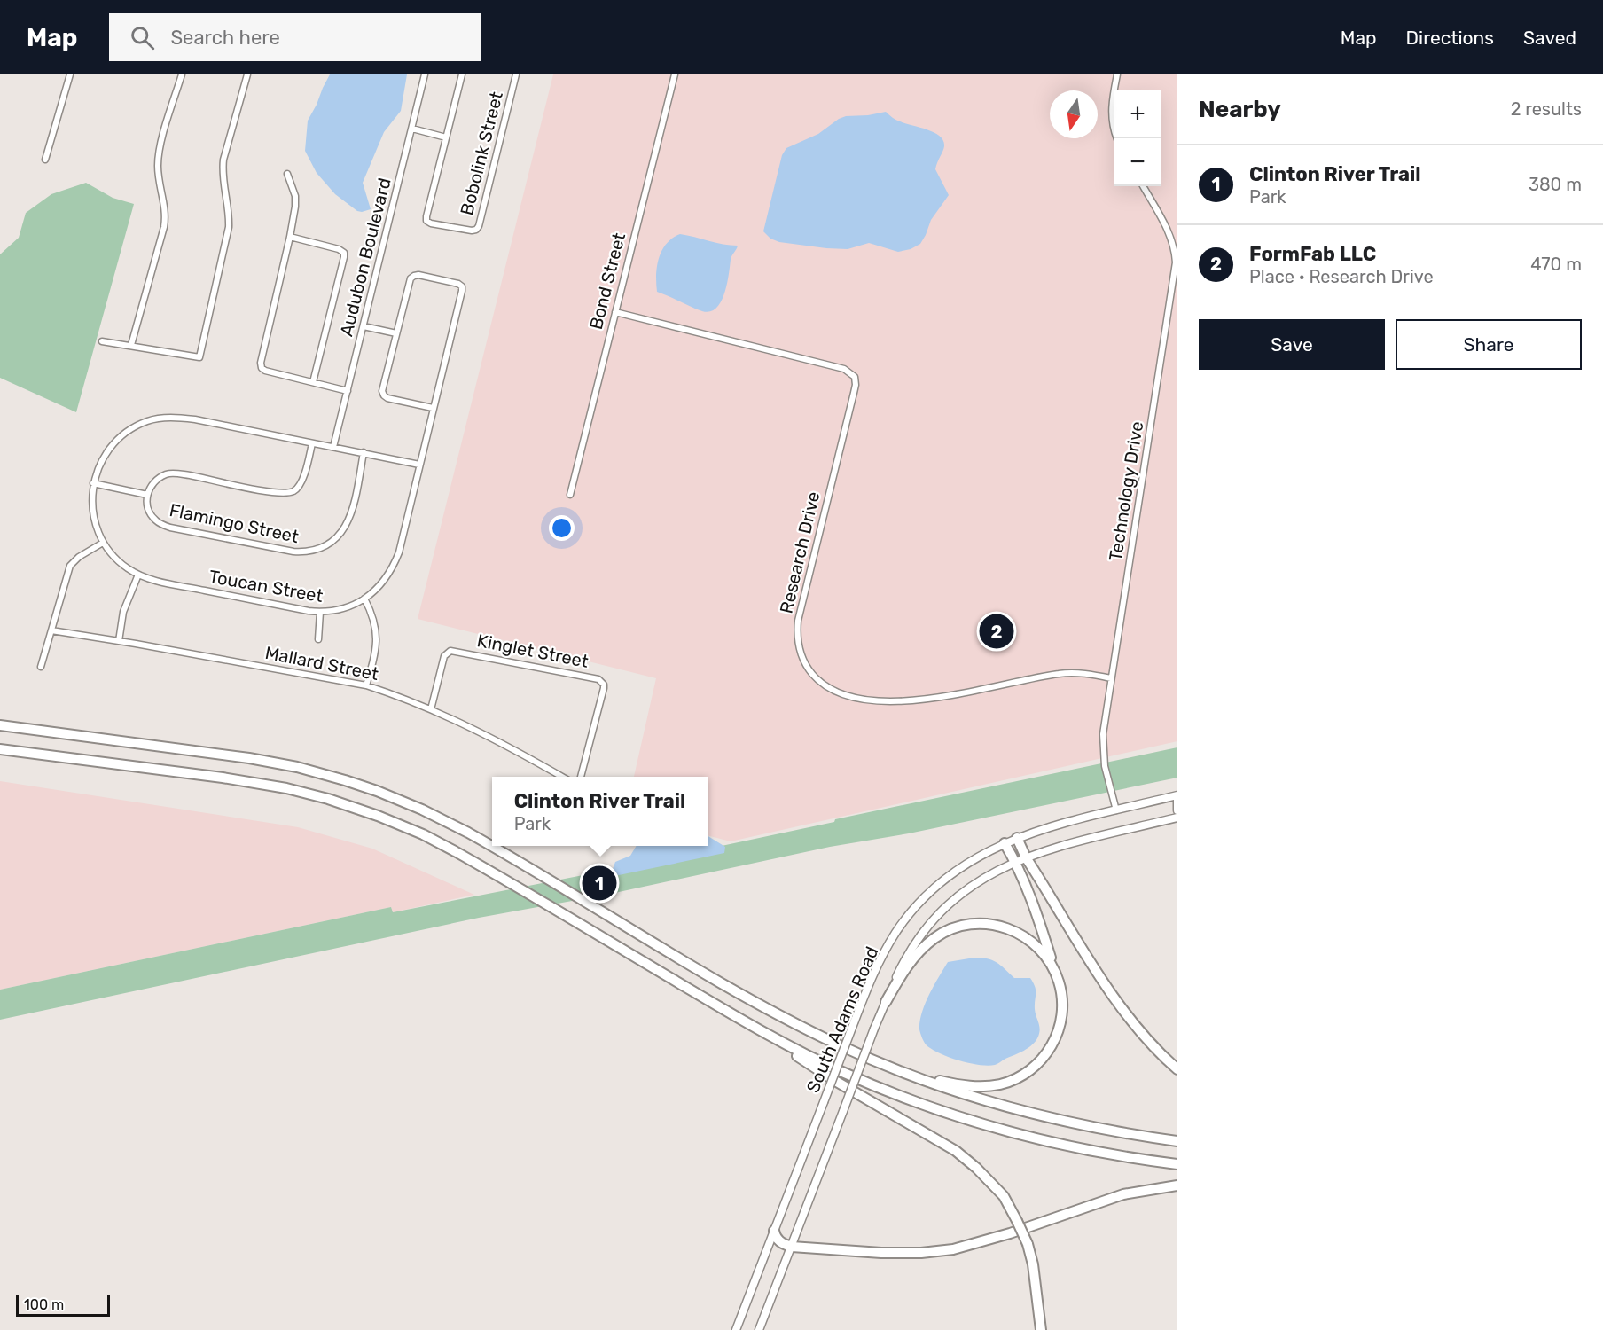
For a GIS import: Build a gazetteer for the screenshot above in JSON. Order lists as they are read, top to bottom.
{
  "streets": {
    "main road": ["South Adams Road"],
    "street": [
      "Bobolink Street",
      "Audubon Boulevard",
      "Bond Street",
      "Technology Drive",
      "Flamingo Street",
      "Research Drive",
      "Toucan Street",
      "Kinglet Street",
      "Mallard Street"
    ]
  },
  "crossings": [
    ["Audubon Boulevard", "Toucan Street"],
    ["Bond Street", "Research Drive"],
    ["Technology Drive", "Research Drive"],
    ["Technology Drive", "South Adams Road"],
    ["Flamingo Street", "Toucan Street"],
    ["Kinglet Street", "Mallard Street"]
  ],
  "scale_bar": "100 m",
  "north": "bottom",
  "page": {
    "header": "Map",
    "search": "Search here",
    "nav": ["Map", "Directions", "Saved"],
    "heading": ["Nearby", "2 results"],
    "map_buttons": ["+", "−"],
    "list": [
      {
        "mark": "1",
        "name": "Clinton River Trail",
        "note": "Park",
        "value": "380 m"
      },
      {
        "mark": "2",
        "name": "FormFab LLC",
        "note": "Place · Research Drive",
        "value": "470 m"
      }
    ],
    "buttons": ["Save", "Share"],
    "pins": ["2", "1"],
    "popup": ["Clinton River Trail", "Park"],
    "scale": "100 m"
  }
}
